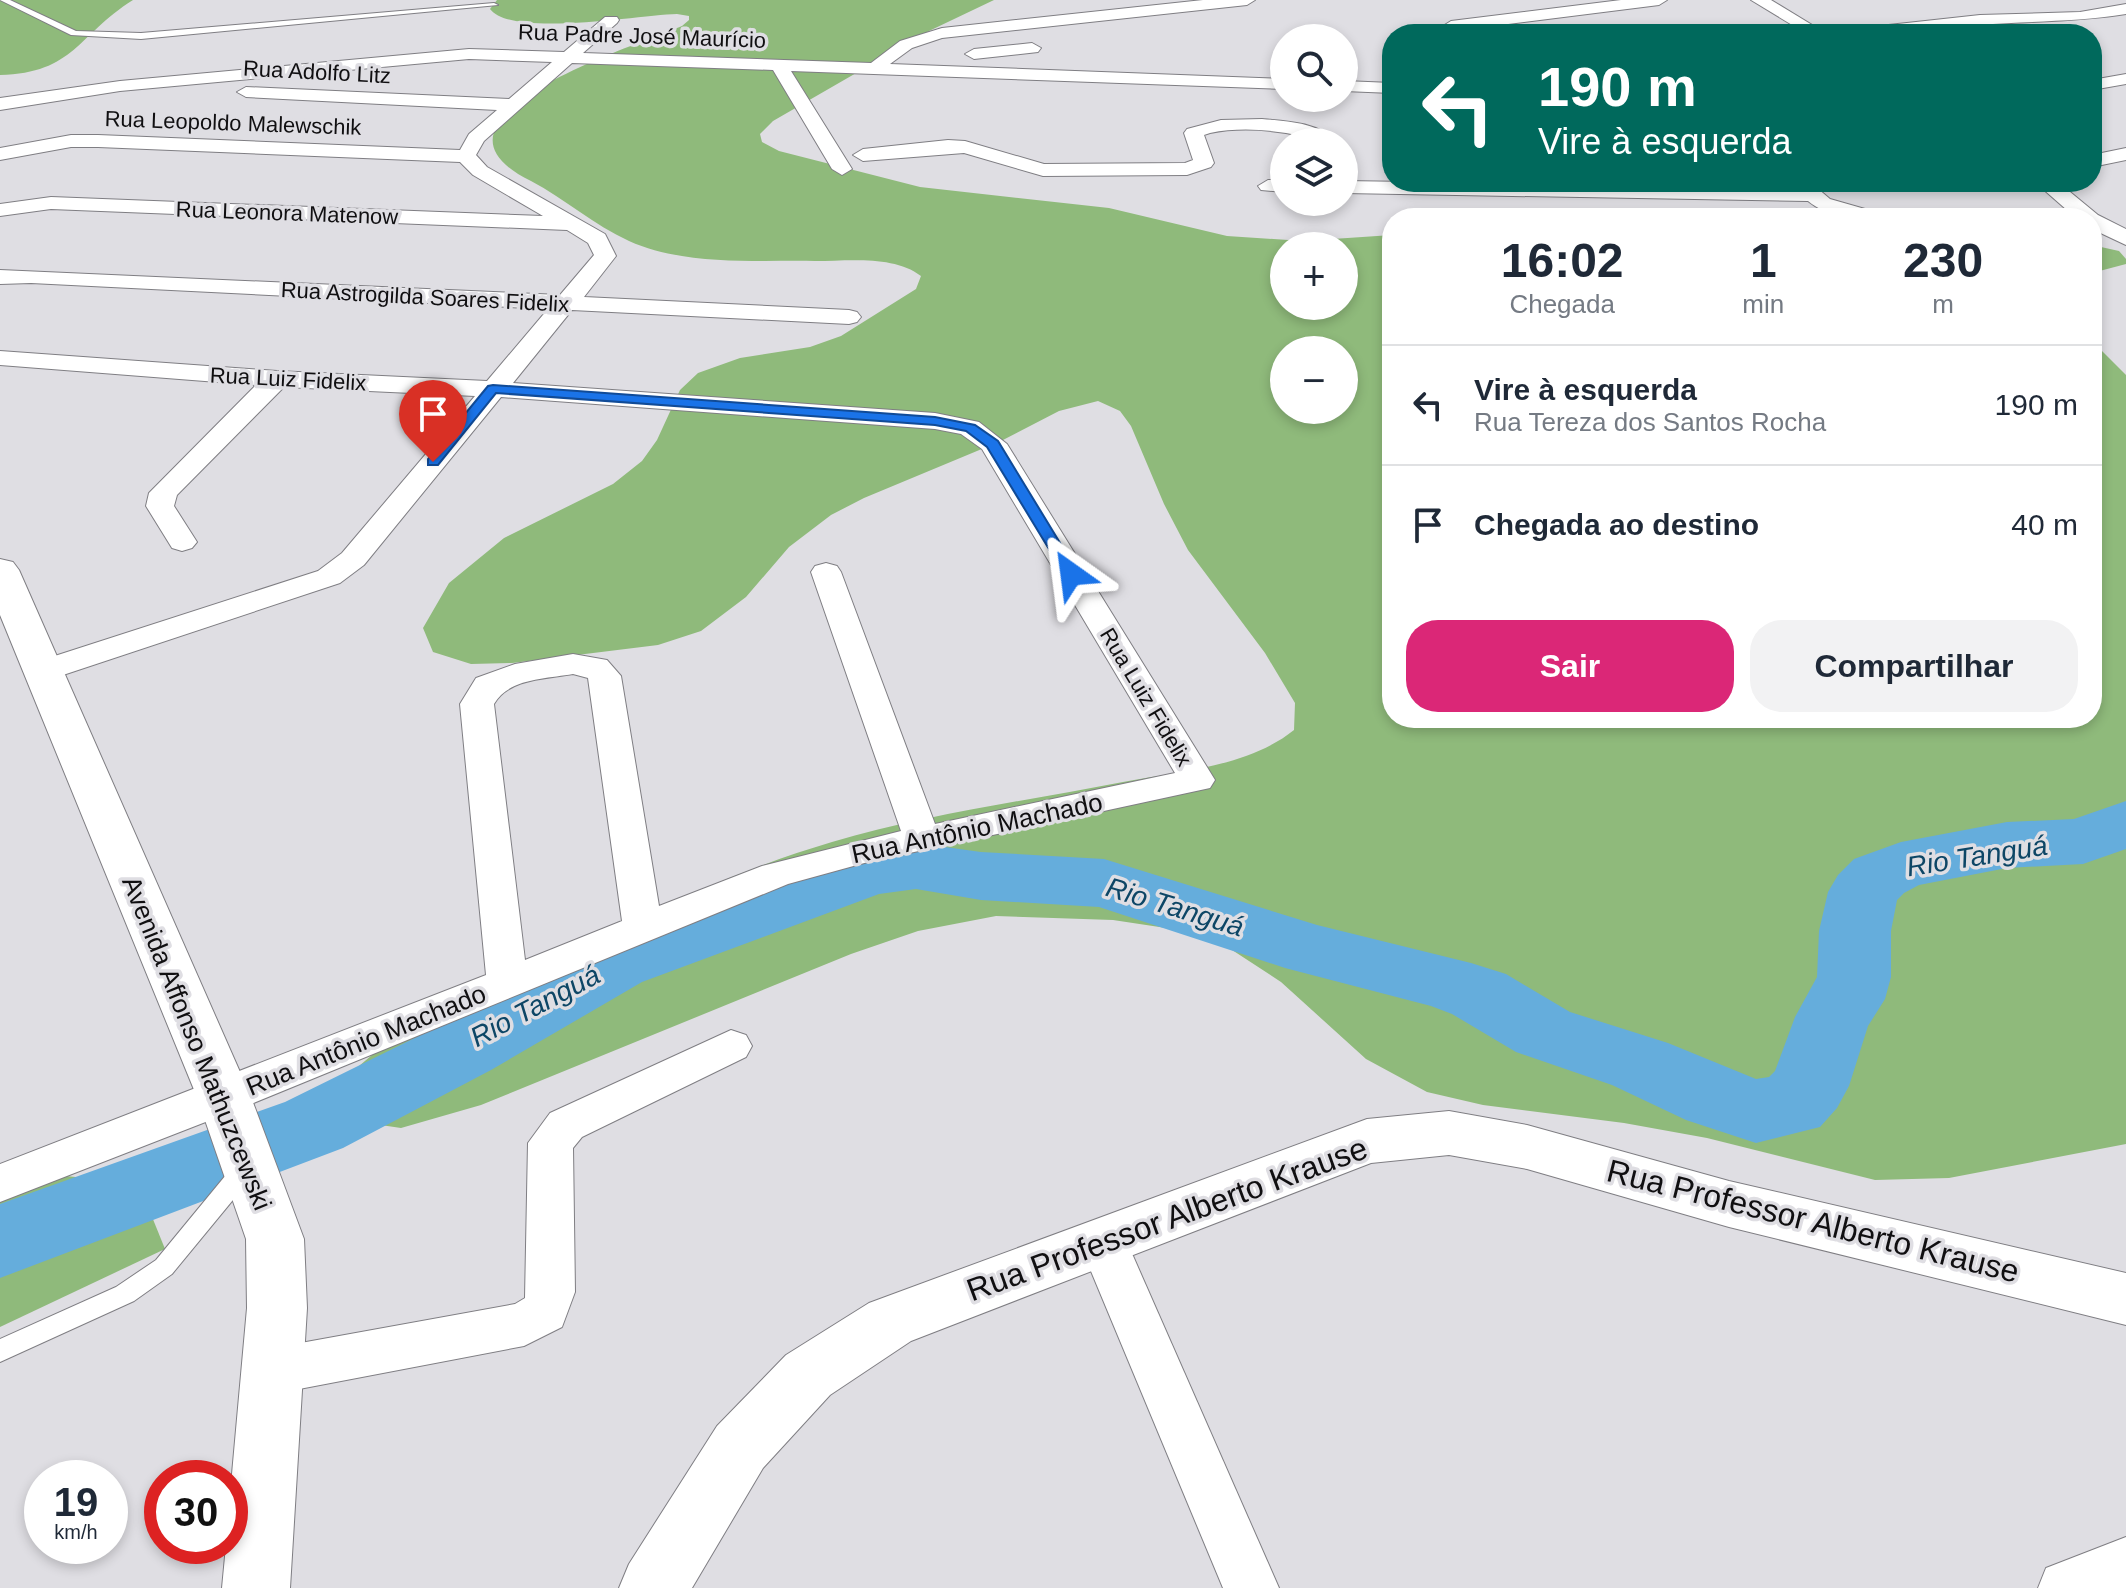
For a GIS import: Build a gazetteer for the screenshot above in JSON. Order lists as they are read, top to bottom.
{
  "streets": {
    "street": [
      "Rua Padre José Maurício",
      "Rua Adolfo Litz",
      "Rua Leopoldo Malewschik",
      "Rua Leonora Matenow",
      "Rua Astrogilda Soares Fidelix",
      "Rua Luiz Fidelix",
      "Rua Antônio Machado",
      "Avenida Affonso Mathuzcewski",
      "Rua Professor Alberto Krause"
    ]
  },
  "crossings": [
    ["Rua Padre José Maurício", "Rua Adolfo Litz"],
    ["Rua Luiz Fidelix", "Rua Antônio Machado"],
    ["Rua Antônio Machado", "Avenida Affonso Mathuzcewski"]
  ],
  "water": ["Rio Tanguá"],
  "page": {
    "map_buttons": ["+", "−"],
    "turn": ["190 m", "Vire à esquerda"],
    "eta": [
      "16:02",
      "Chegada",
      "1",
      "min",
      "230",
      "m"
    ],
    "list": [
      {
        "name": "Vire à esquerda",
        "note": "Rua Tereza dos Santos Rocha",
        "value": "190 m"
      },
      {
        "name": "Chegada ao destino",
        "value": "40 m"
      }
    ],
    "buttons": ["Sair", "Compartilhar"],
    "speed": "19 km/h",
    "limit": "30"
  }
}
